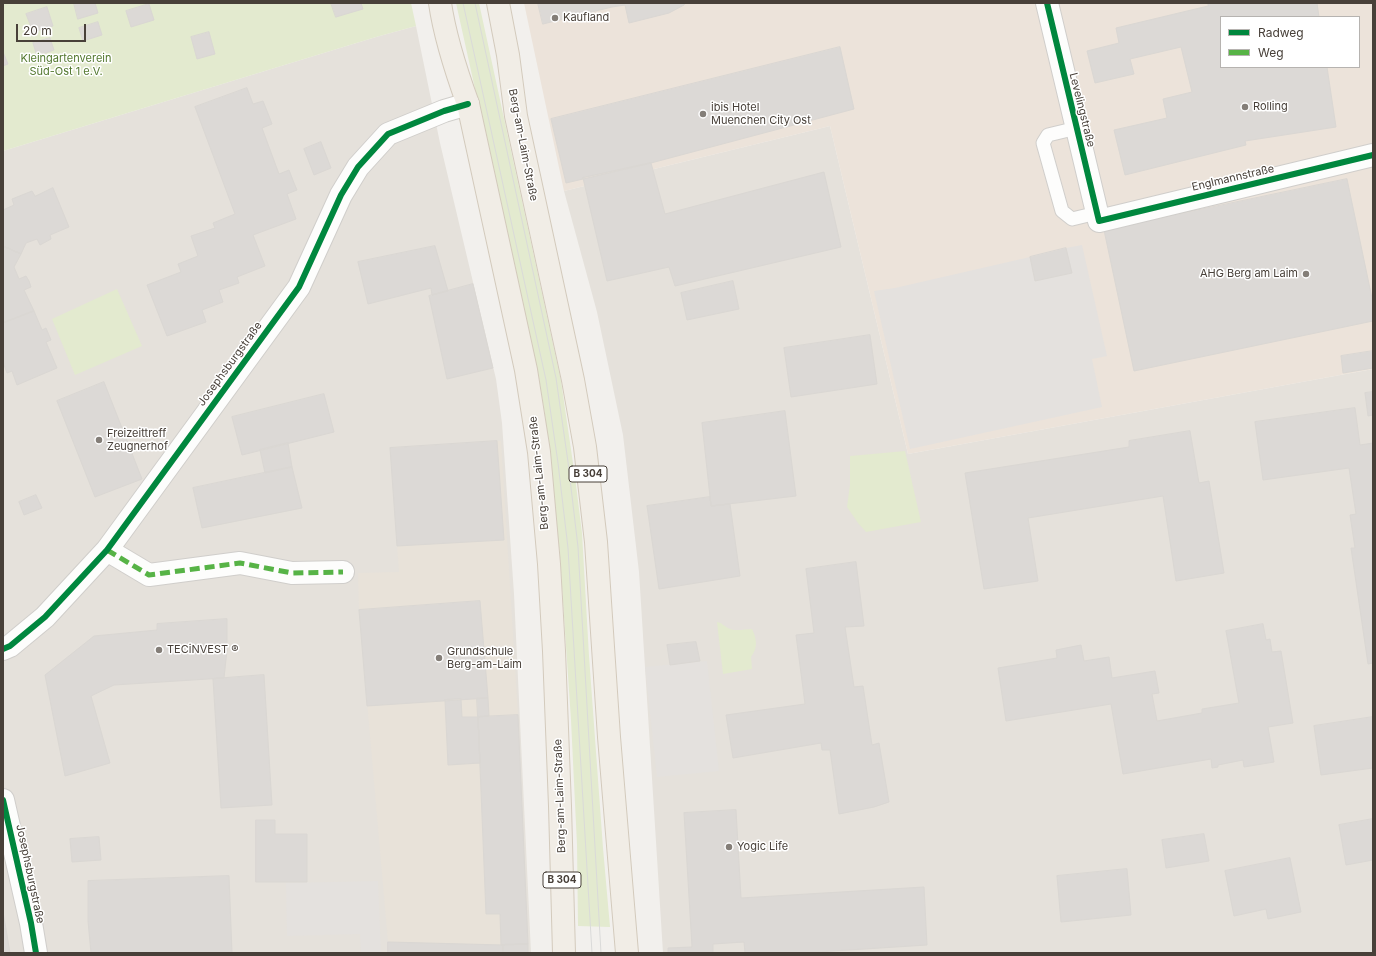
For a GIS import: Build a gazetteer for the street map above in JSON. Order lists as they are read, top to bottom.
{
  "streets": {
    "main road": ["Berg-am-Laim-Straße", "B 304"],
    "street": ["Levelingstraße", "Englmannstraße", "Josephsburgstraße"]
  },
  "crossings": [
    ["Levelingstraße", "Englmannstraße"],
    ["Berg-am-Laim-Straße", "Josephsburgstraße"]
  ],
  "parks": ["Kleingartenverein Süd-Ost 1 e.V."],
  "places": [
    "Kaufland",
    "Rolling",
    "ibis Hotel Muenchen City Ost",
    "AHG Berg am Laim",
    "Freizeittreff Zeugnerhof",
    "TECiNVEST ®",
    "Grundschule Berg-am-Laim",
    "Yogic Life"
  ],
  "legend": ["Radweg", "Weg"],
  "scale_bar": "20 m"
}
